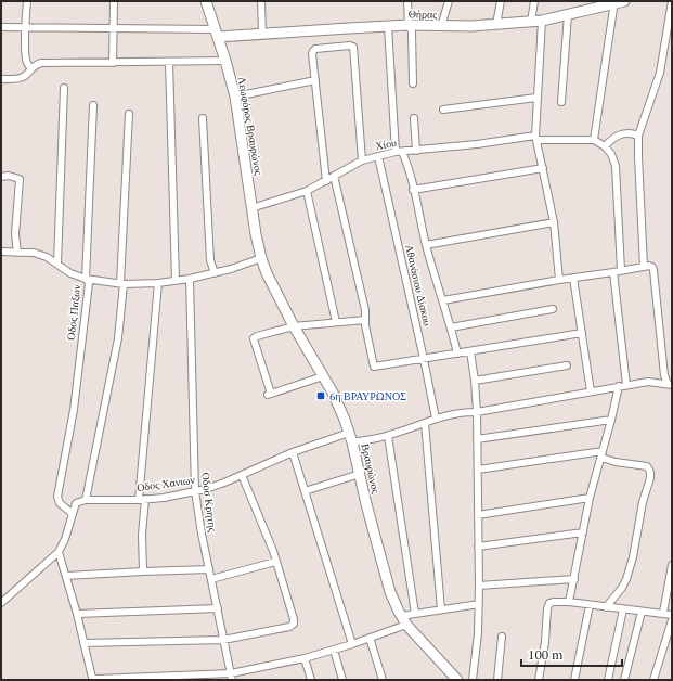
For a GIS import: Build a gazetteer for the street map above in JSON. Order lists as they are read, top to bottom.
{
  "streets": {
    "main road": ["Θήρας", "Λεωφόρος Βραυρώνος", "Βραυρώνος"],
    "street": [
      "Χίου",
      "Αθανάσιου Δίακου",
      "Οδος Παξων",
      "Οδος Χανιων",
      "Οδοσ Κρητης"
    ]
  },
  "crossings": [
    ["Θήρας", "Λεωφόρος Βραυρώνος"],
    ["Λεωφόρος Βραυρώνος", "Χίου"],
    ["Λεωφόρος Βραυρώνος", "Βραυρώνος"],
    ["Χίου", "Αθανάσιου Δίακου"],
    ["Αθανάσιου Δίακου", "Οδος Χανιων"],
    ["Βραυρώνος", "Οδος Χανιων"],
    ["Οδος Χανιων", "Οδοσ Κρητης"]
  ],
  "places": {
    "transit": ["6η ΒΡΑΥΡΩΝΟΣ"]
  },
  "scale_bar": "100 m"
}
